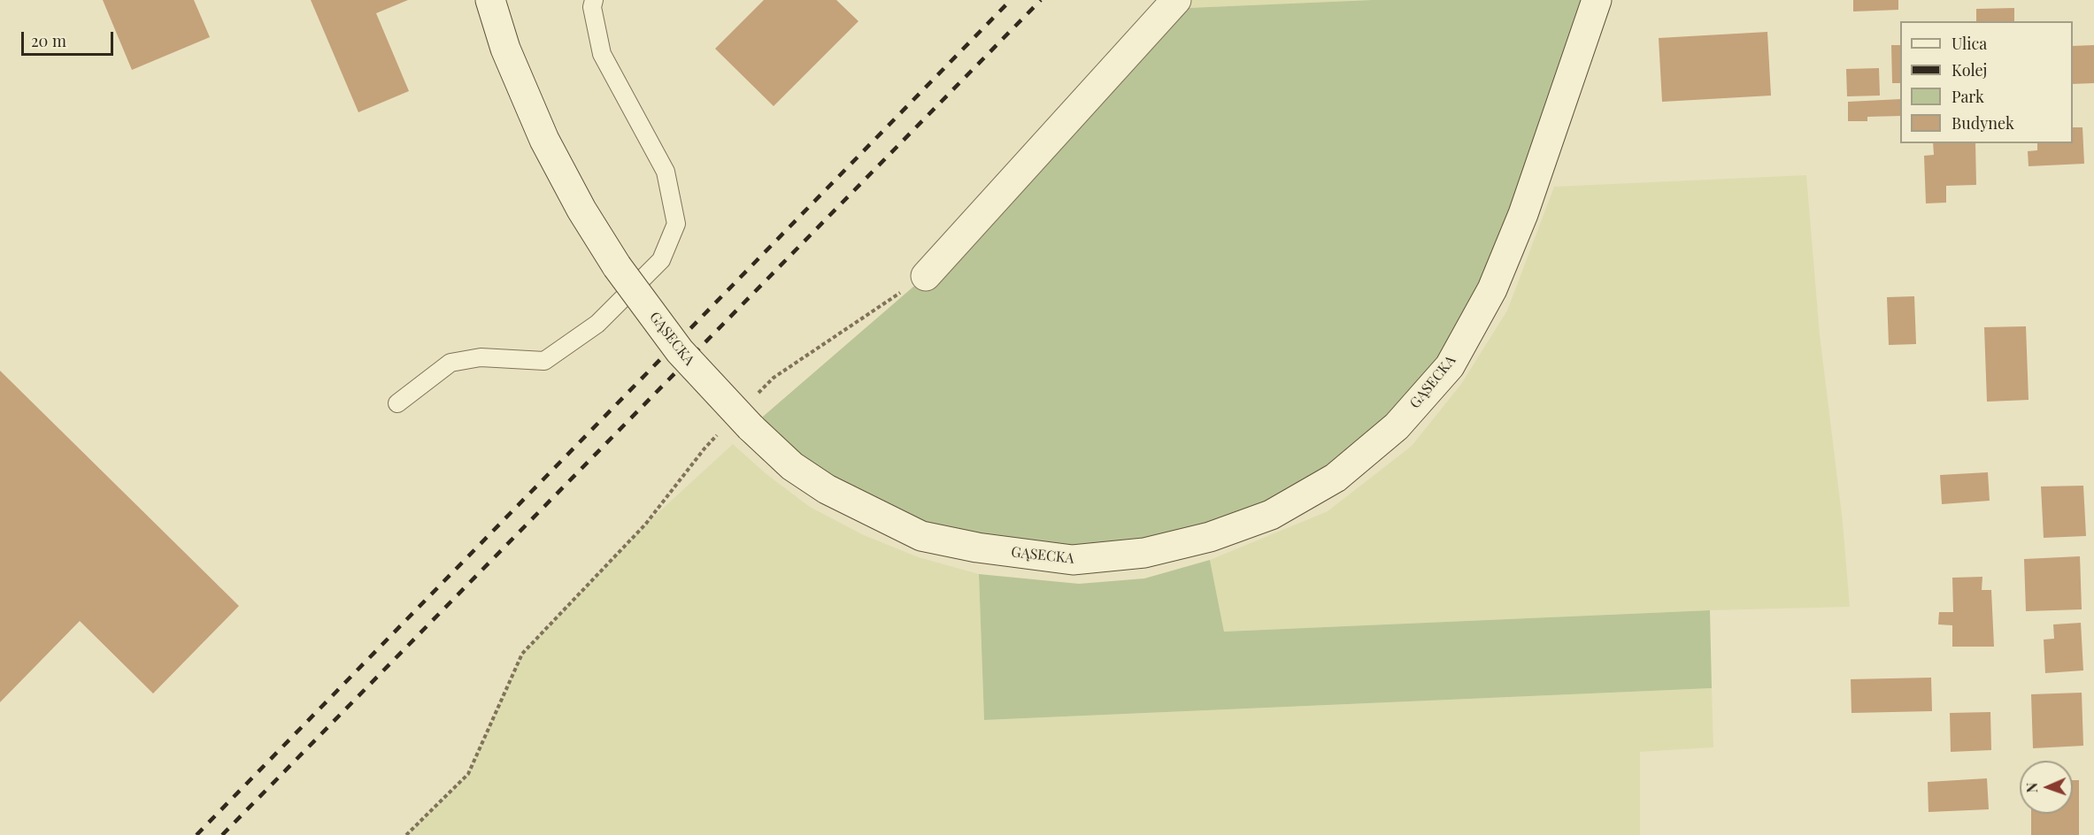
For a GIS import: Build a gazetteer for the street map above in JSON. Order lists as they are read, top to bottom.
{
  "streets": {
    "main road": ["GĄSECKA"]
  },
  "legend": [
    "Ulica",
    "Kolej",
    "Park",
    "Budynek"
  ],
  "scale_bar": "20 m",
  "north": "left"
}
